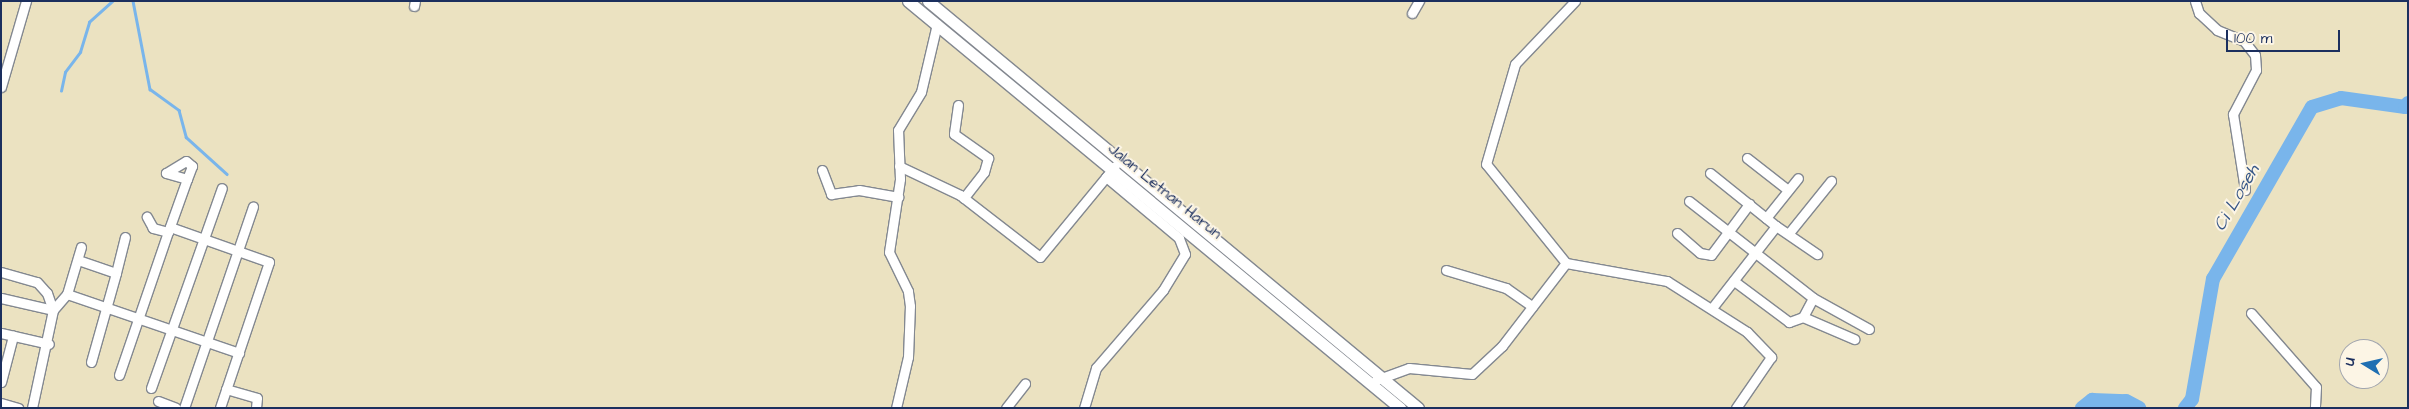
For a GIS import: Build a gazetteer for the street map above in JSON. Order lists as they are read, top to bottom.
{
  "streets": {
    "main road": ["Jalan Letnan Harun"]
  },
  "water": ["Ci Loseh"],
  "scale_bar": "100 m",
  "north": "left"
}
